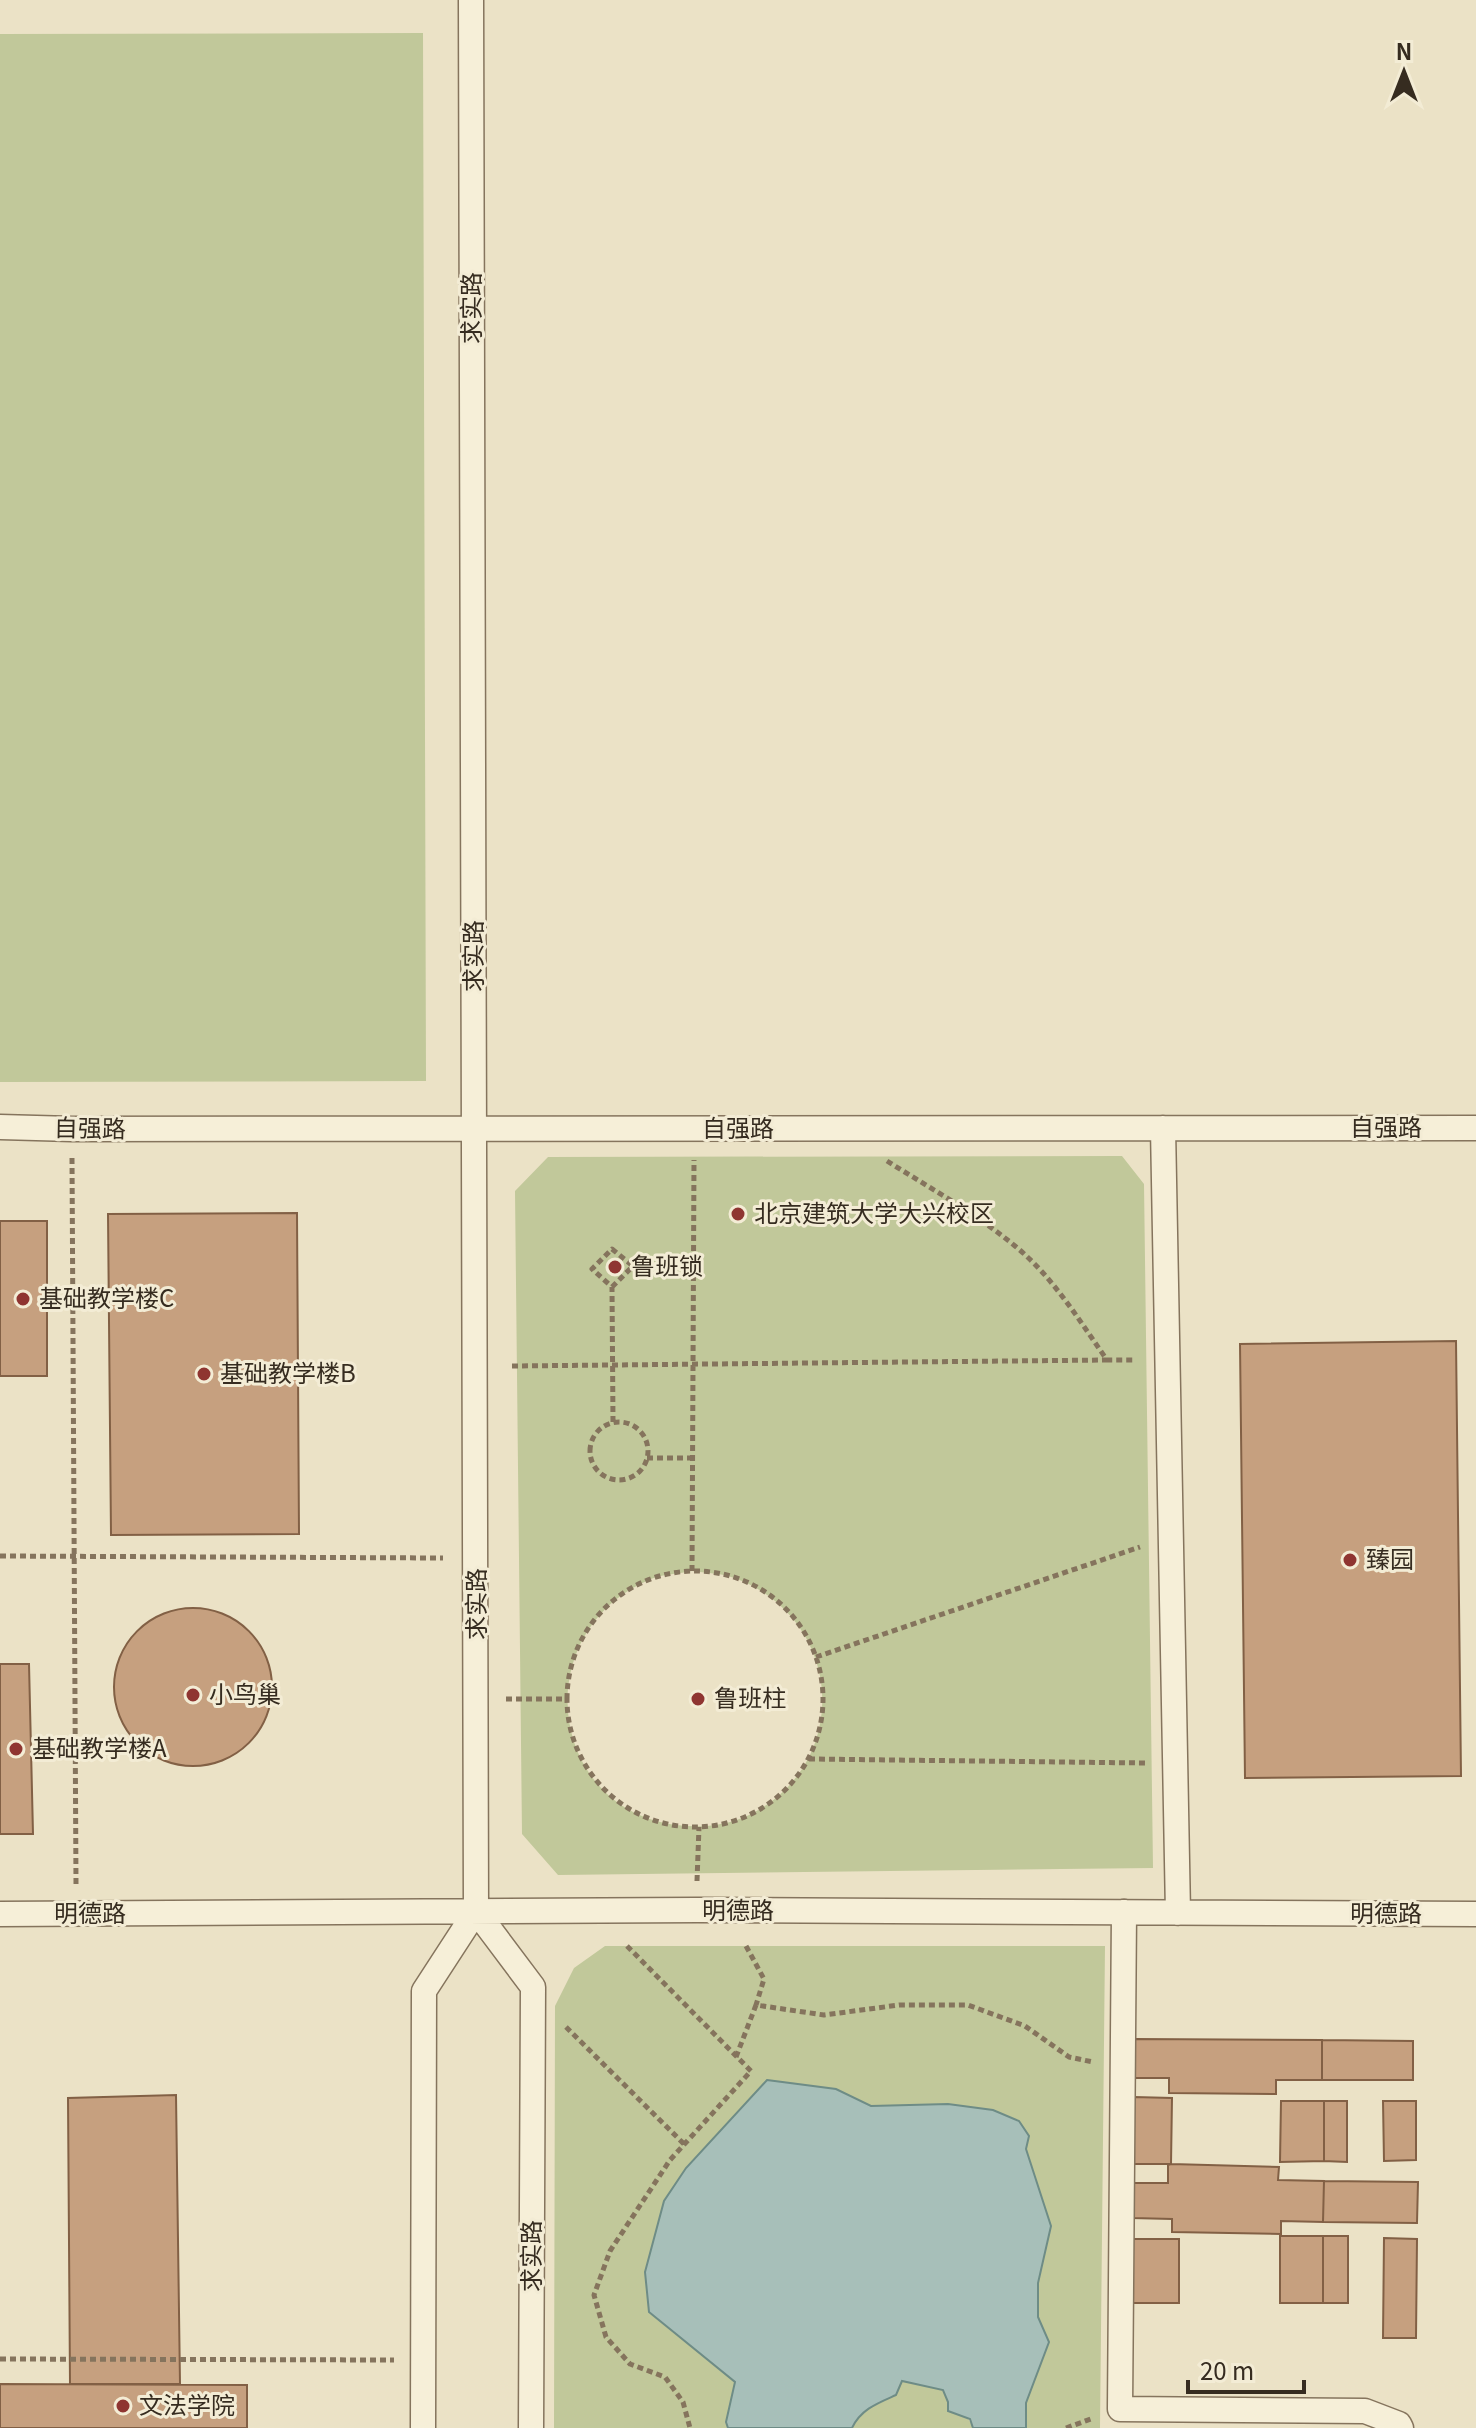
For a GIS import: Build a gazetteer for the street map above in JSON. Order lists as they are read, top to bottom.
{
  "streets": {
    "lane": ["求实路", "自强路", "明德路"]
  },
  "crossings": [
    ["求实路", "自强路"],
    ["求实路", "明德路"]
  ],
  "places": [
    "北京建筑大学大兴校区",
    "鲁班锁",
    "基础教学楼C",
    "基础教学楼B",
    "臻园",
    "小鸟巢",
    "鲁班柱",
    "基础教学楼A",
    "文法学院"
  ],
  "scale_bar": "20 m",
  "north": "top"
}
